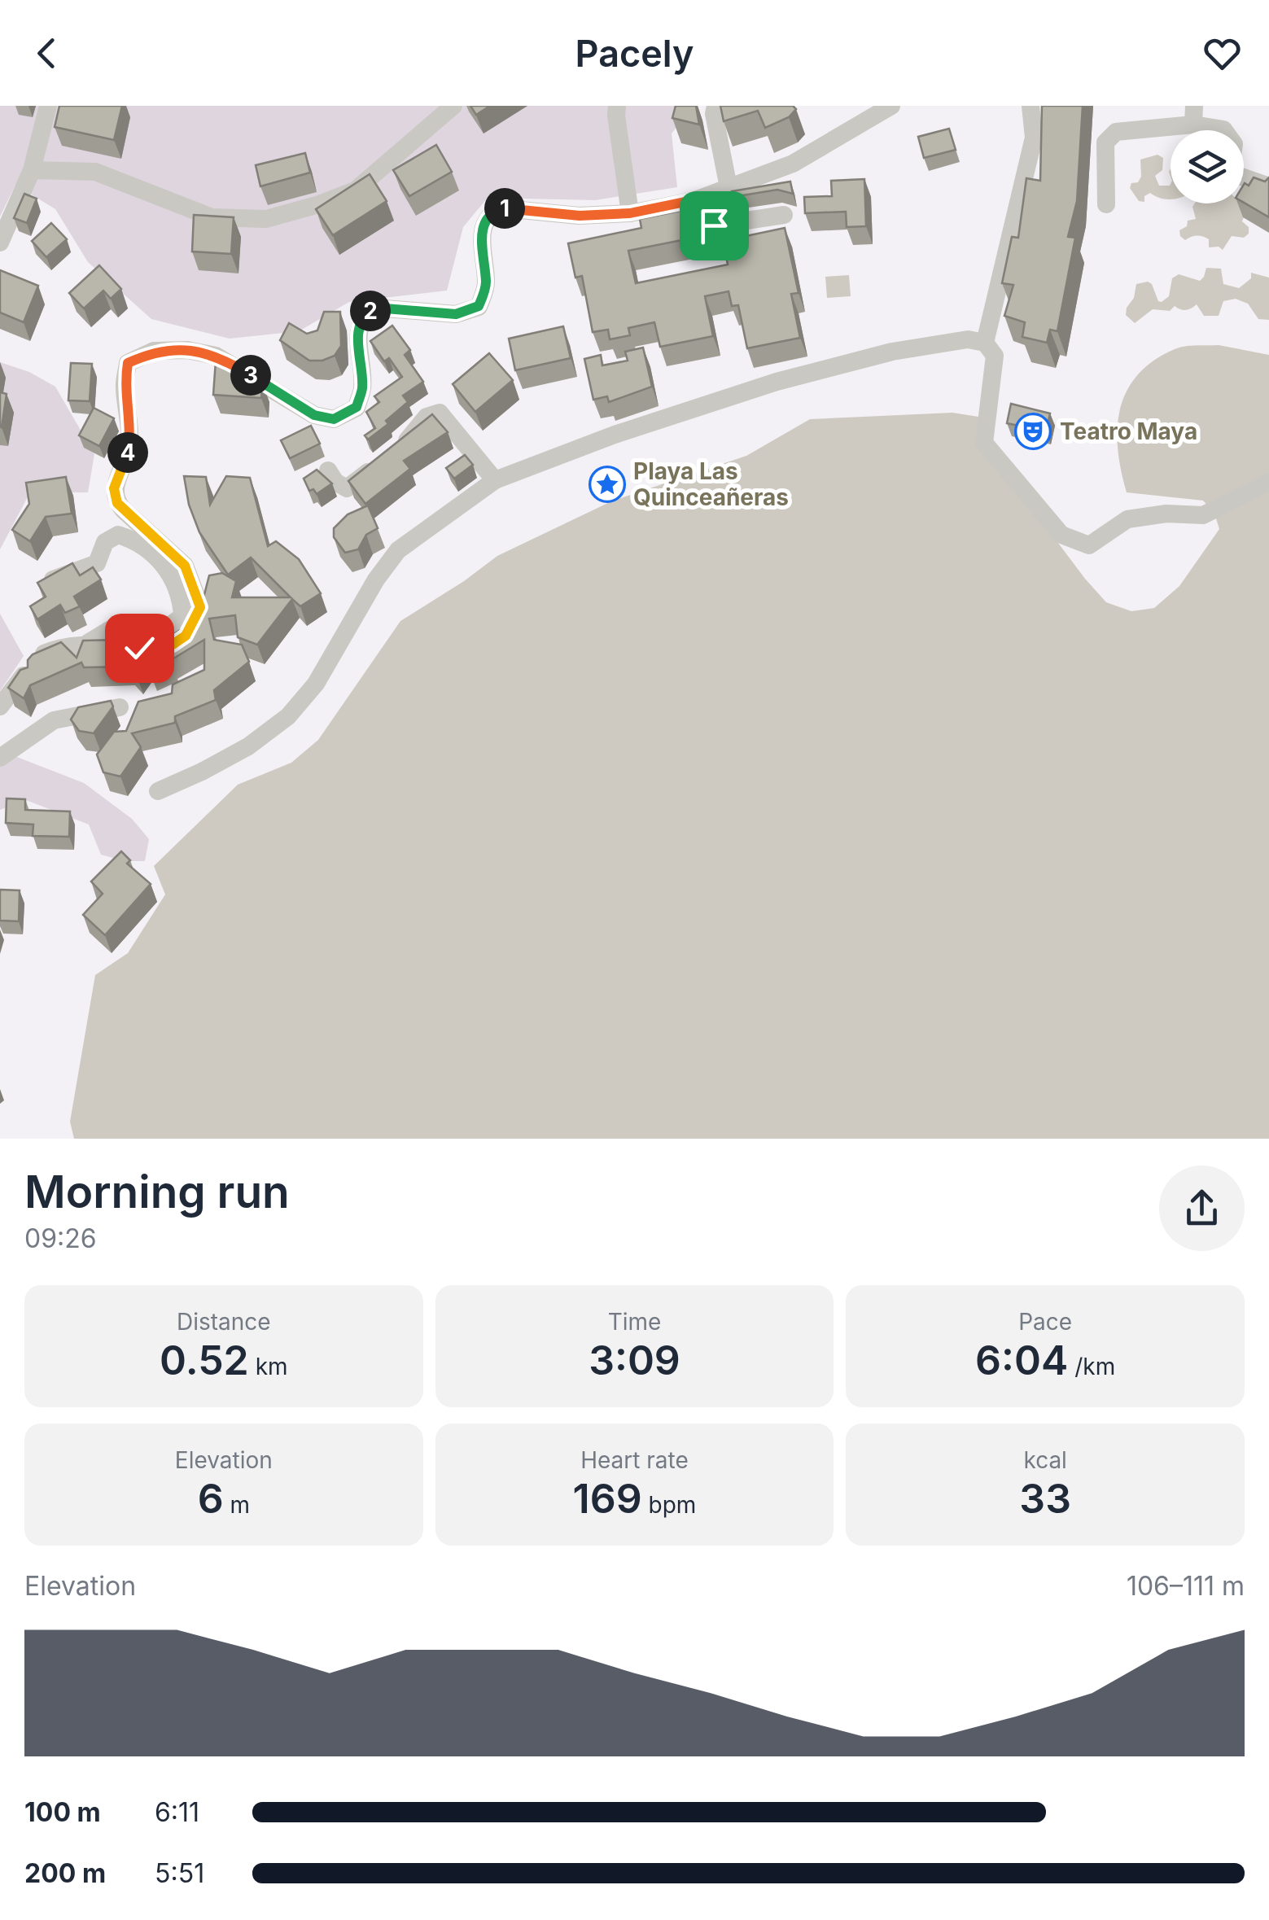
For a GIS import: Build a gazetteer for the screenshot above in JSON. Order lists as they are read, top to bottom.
{
  "places": {
    "theatre": ["Teatro Maya"],
    "place": ["Playa Las Quinceañeras"]
  },
  "page": {
    "header": "Pacely",
    "pins": [
      "1",
      "2",
      "3",
      "4"
    ],
    "heading": ["Morning run", "09:26"],
    "stats": [
      ["Distance", "0.52 km"],
      ["Time", "3:09"],
      ["Pace", "6:04 /km"],
      ["Elevation", "6 m"],
      ["Heart rate", "169 bpm"],
      ["kcal", "33"]
    ],
    "chart": ["Elevation", "106–111 m"],
    "list": [
      {
        "name": "100 m",
        "note": "6:11"
      },
      {
        "name": "200 m",
        "note": "5:51"
      }
    ]
  }
}
